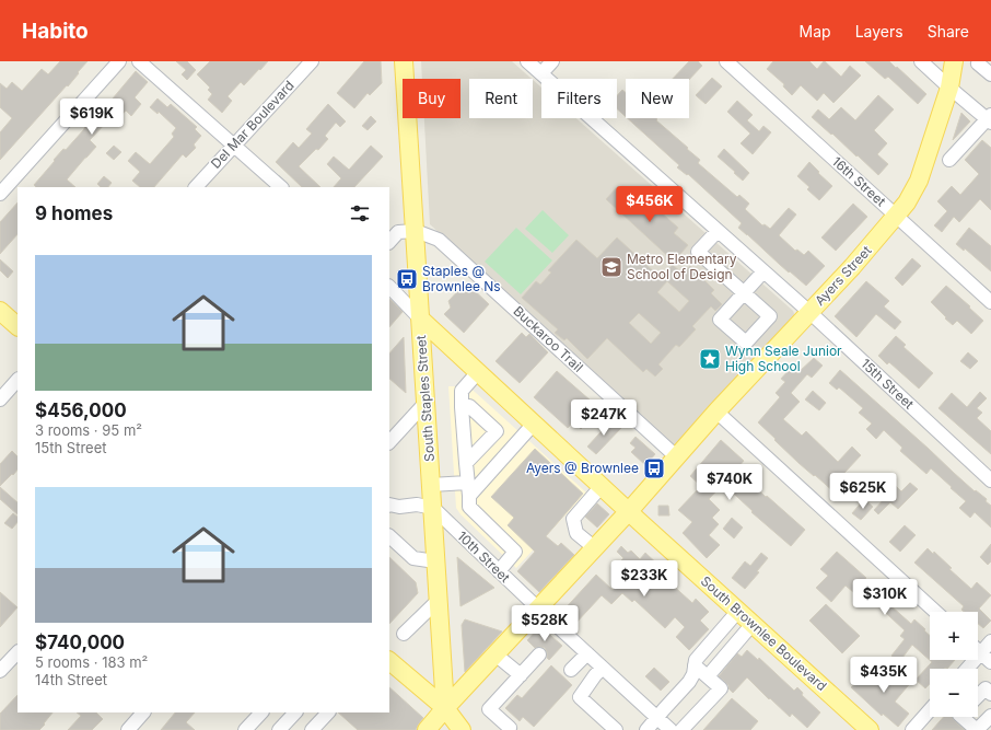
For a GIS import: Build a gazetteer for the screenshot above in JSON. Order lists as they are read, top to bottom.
{
  "streets": {
    "main road": ["Ayers Street", "South Staples Street", "South Brownlee Boulevard"],
    "street": [
      "Del Mar Boulevard",
      "16th Street",
      "Buckaroo Trail",
      "15th Street",
      "10th Street"
    ]
  },
  "crossings": [
    ["16th Street", "Ayers Street"],
    ["Ayers Street", "Buckaroo Trail"],
    ["Ayers Street", "15th Street"],
    ["Ayers Street", "South Staples Street"],
    ["Ayers Street", "10th Street"],
    ["Ayers Street", "South Brownlee Boulevard"],
    ["Buckaroo Trail", "South Staples Street"],
    ["South Staples Street", "10th Street"],
    ["South Staples Street", "South Brownlee Boulevard"]
  ],
  "places": {
    "school or university": ["Metro Elementary School of Design"],
    "bus stop": ["Staples @ Brownlee Ns", "Ayers @ Brownlee"],
    "place": ["Wynn Seale Junior High School"]
  },
  "page": {
    "header": "Habito",
    "nav": ["Map", "Layers", "Share"],
    "chip": [
      "Buy",
      "Rent",
      "Filters",
      "New"
    ],
    "price": [
      "$619K",
      "$456K",
      "$247K",
      "$740K",
      "$625K",
      "$233K",
      "$310K",
      "$528K",
      "$435K"
    ],
    "heading": "9 homes",
    "list": [
      {
        "name": "$456,000",
        "note": "3 rooms · 95 m² · 15th Street"
      },
      {
        "name": "$740,000",
        "note": "5 rooms · 183 m² · 14th Street"
      }
    ],
    "map_buttons": ["+", "−"]
  }
}
